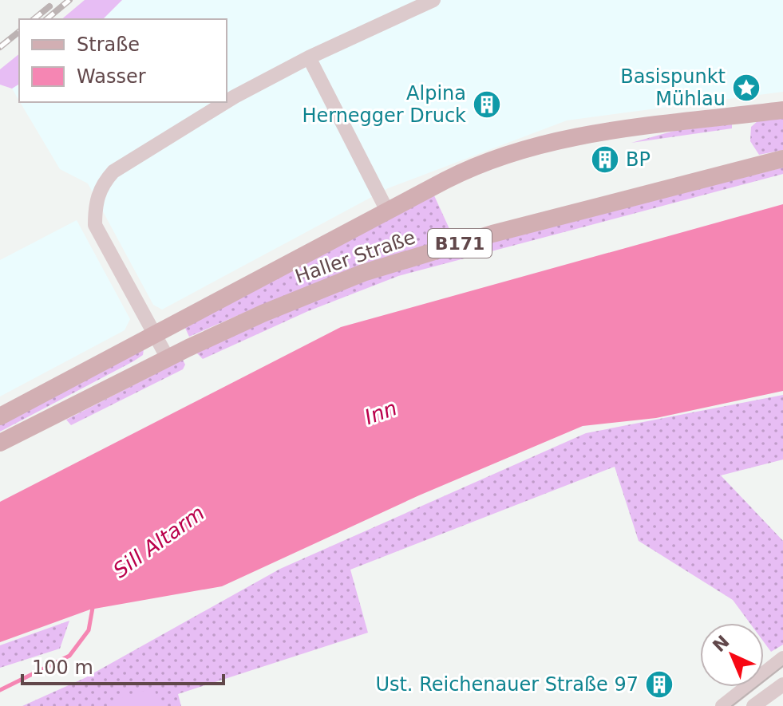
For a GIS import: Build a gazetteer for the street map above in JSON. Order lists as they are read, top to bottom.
{
  "streets": {
    "main road": ["B171", "Haller Straße"]
  },
  "water": ["Inn", "Sill Altarm"],
  "places": {
    "place": ["Basispunkt Mühlau"],
    "building": ["Alpina Hernegger Druck", "BP", "Ust. Reichenauer Straße 97"]
  },
  "legend": ["Straße", "Wasser"],
  "scale_bar": "100 m",
  "north": "top left"
}
